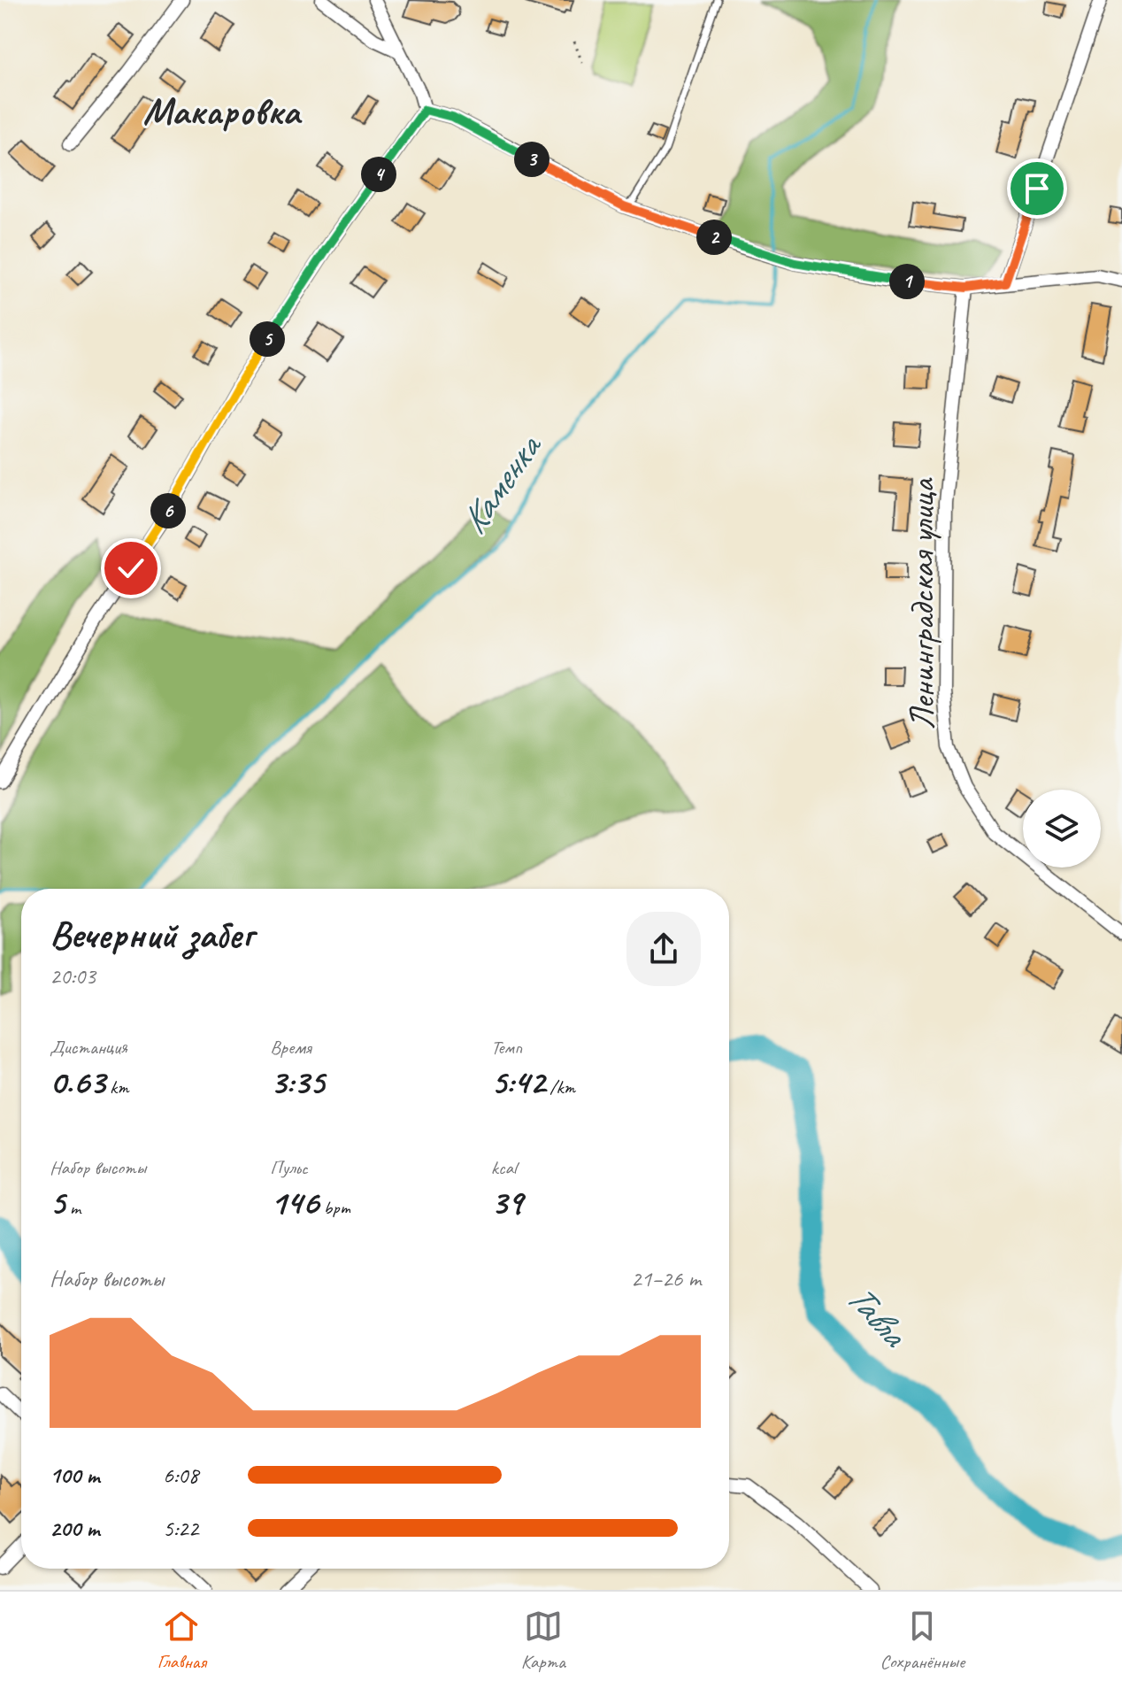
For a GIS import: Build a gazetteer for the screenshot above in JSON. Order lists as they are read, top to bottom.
{
  "streets": {
    "street": ["Ленинградская улица"]
  },
  "districts": ["Макаровка"],
  "water": ["Каменка", "Тавла"],
  "page": {
    "pins": [
      "3",
      "4",
      "2",
      "1",
      "5",
      "6"
    ],
    "heading": ["Вечерний забег", "20:03"],
    "stats": [
      ["Дистанция", "0.63 km"],
      ["Время", "3:35"],
      ["Темп", "5:42 /km"],
      ["Набор высоты", "5 m"],
      ["Пульс", "146 bpm"],
      ["kcal", "39"]
    ],
    "chart": ["Набор высоты", "21–26 m"],
    "list": [
      {
        "name": "100 m",
        "note": "6:08"
      },
      {
        "name": "200 m",
        "note": "5:22"
      }
    ],
    "tabs": ["Главная", "Карта", "Сохранённые"]
  }
}
